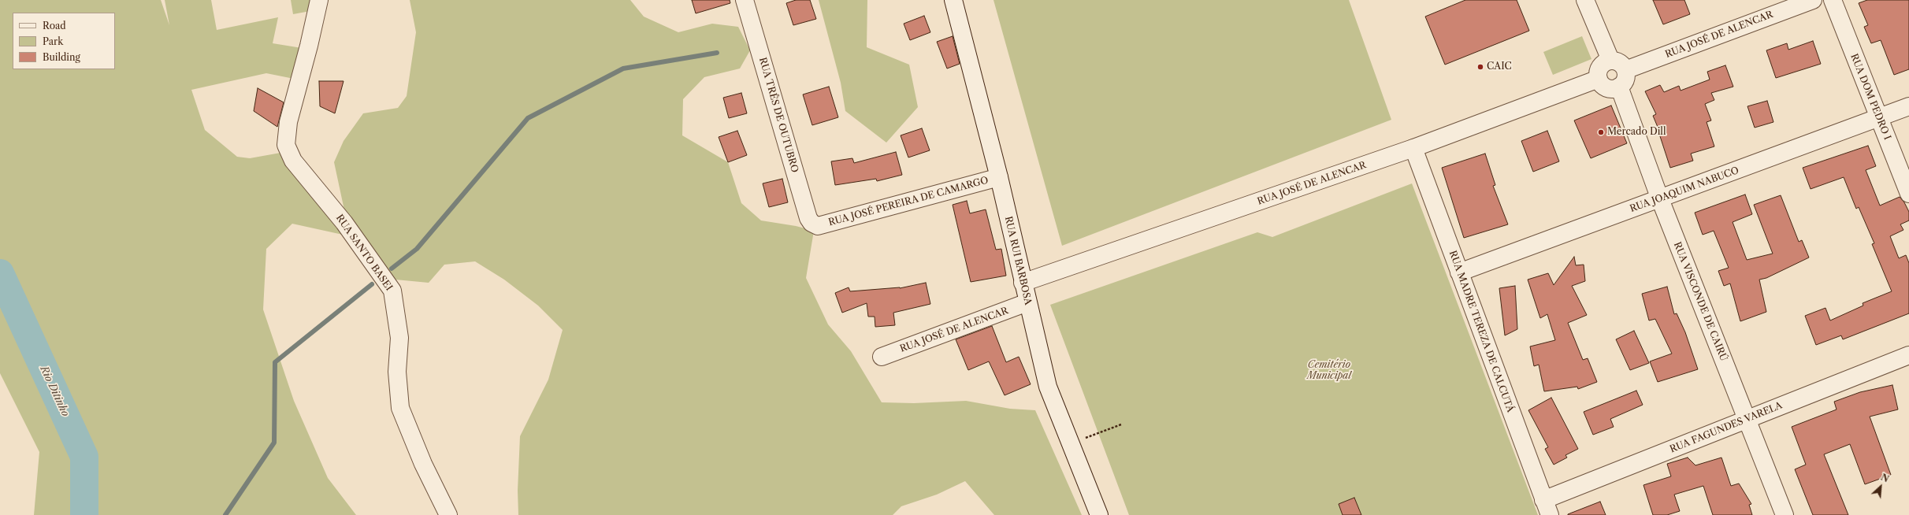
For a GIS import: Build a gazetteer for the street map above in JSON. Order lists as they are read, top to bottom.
{
  "streets": {
    "street": [
      "RUA JOSÉ DE ALENCAR",
      "RUA DOM PEDRO I",
      "RUA TRÊS DE OUTUBRO",
      "RUA JOAQUIM NABUCO",
      "RUA JOSÉ PEREIRA DE CAMARGO",
      "RUA SANTO BASEI",
      "RUA RUI BARBOSA",
      "RUA VISCONDE DE CAIRÚ",
      "RUA MADRE TEREZA DE CALCUTÁ",
      "RUA FAGUNDES VARELA"
    ]
  },
  "crossings": [
    ["RUA JOSÉ DE ALENCAR", "RUA RUI BARBOSA"],
    ["RUA JOSÉ DE ALENCAR", "RUA VISCONDE DE CAIRÚ"],
    ["RUA JOSÉ DE ALENCAR", "RUA MADRE TEREZA DE CALCUTÁ"],
    ["RUA DOM PEDRO I", "RUA JOAQUIM NABUCO"],
    ["RUA TRÊS DE OUTUBRO", "RUA JOSÉ PEREIRA DE CAMARGO"],
    ["RUA JOAQUIM NABUCO", "RUA VISCONDE DE CAIRÚ"],
    ["RUA JOAQUIM NABUCO", "RUA MADRE TEREZA DE CALCUTÁ"],
    ["RUA JOSÉ PEREIRA DE CAMARGO", "RUA RUI BARBOSA"],
    ["RUA VISCONDE DE CAIRÚ", "RUA FAGUNDES VARELA"],
    ["RUA MADRE TEREZA DE CALCUTÁ", "RUA FAGUNDES VARELA"]
  ],
  "water": ["Rio Ditinho"],
  "parks": ["Cemitério Municipal"],
  "places": ["CAIC", "Mercado Dill"],
  "legend": ["Road", "Park", "Building"],
  "north": "top right"
}
